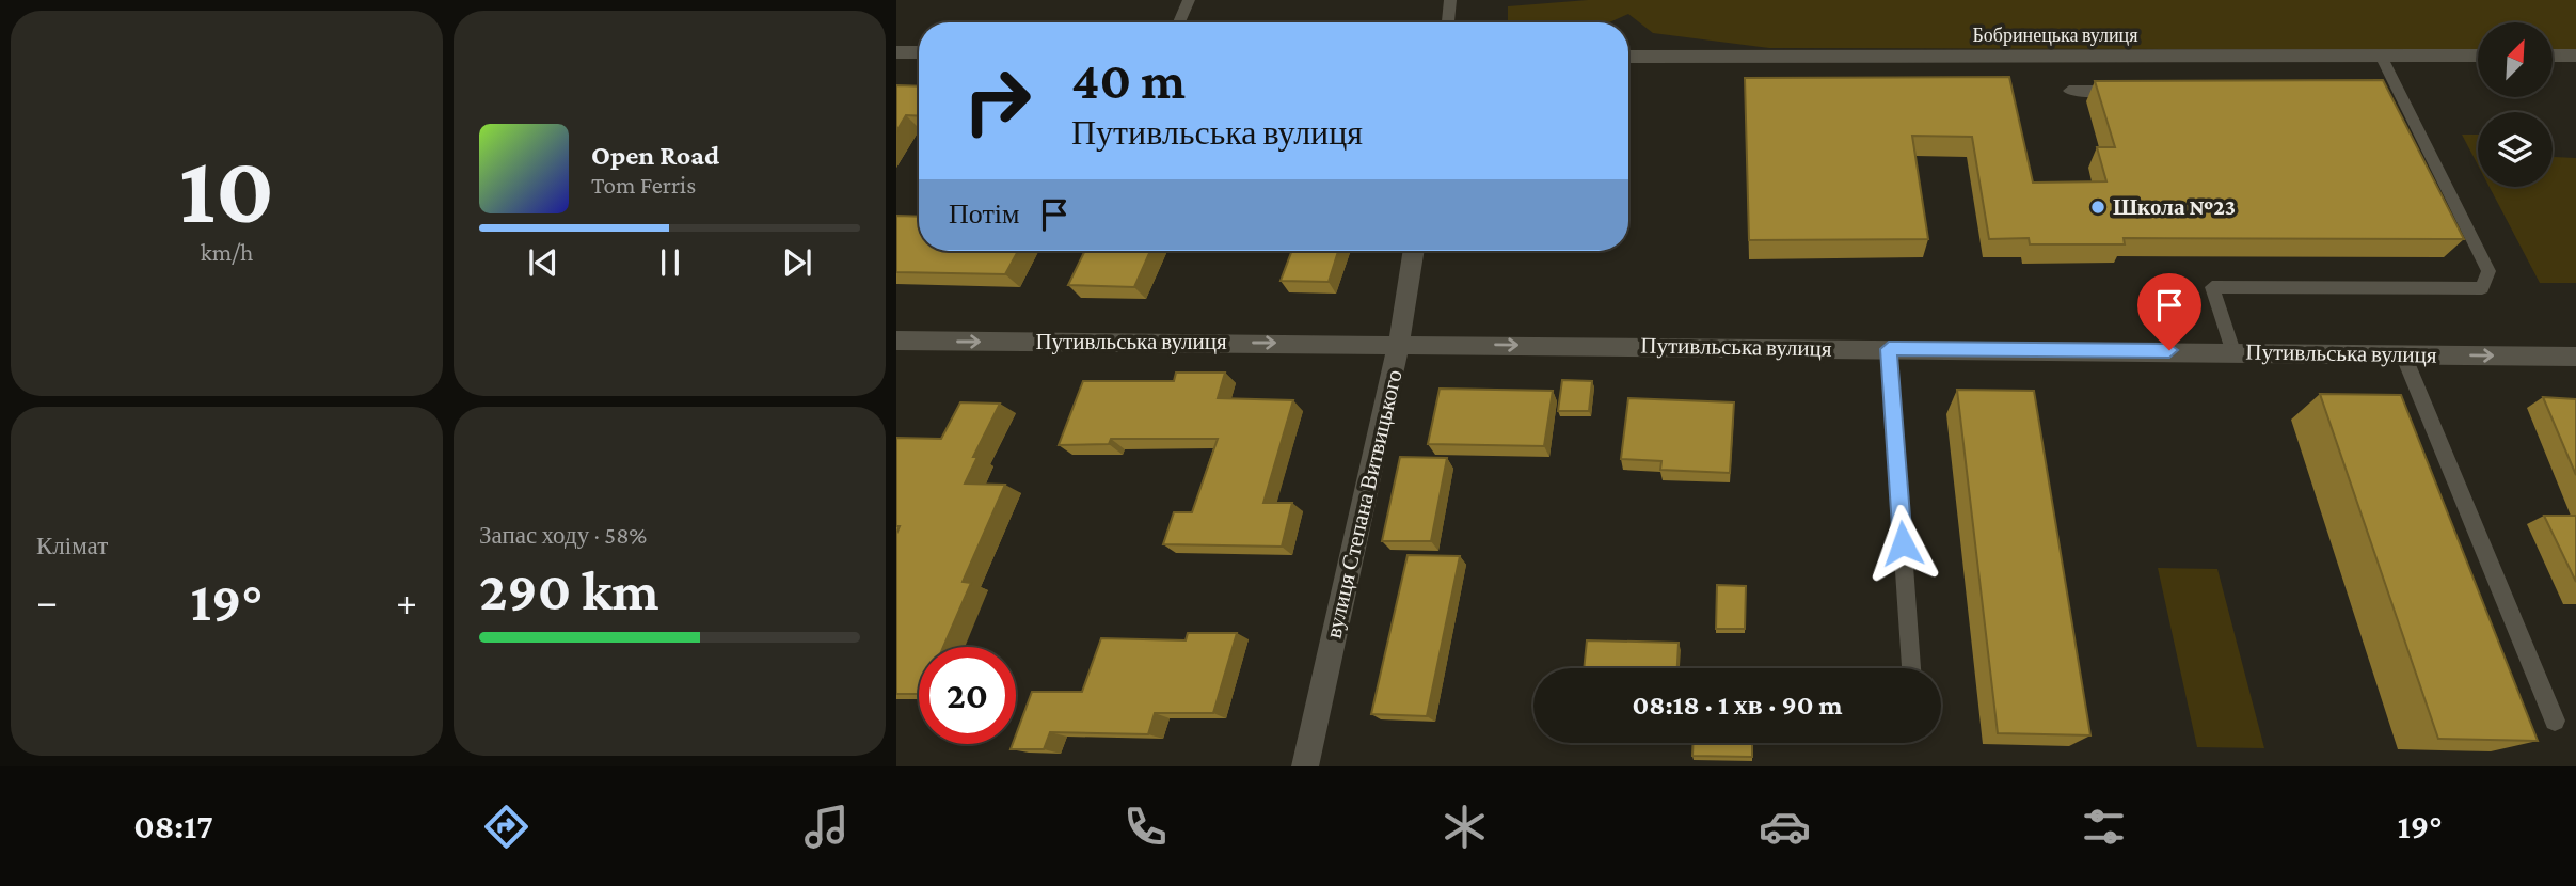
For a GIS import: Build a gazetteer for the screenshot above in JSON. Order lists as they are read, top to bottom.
{
  "streets": {
    "street": ["Бобринецька вулиця", "Путивльська вулиця", "вулиця Степана Витвицького"]
  },
  "crossings": [
    ["Путивльська вулиця", "вулиця Степана Витвицького"]
  ],
  "one_way": ["Путивльська вулиця"],
  "places": ["Школа №23"],
  "north": "top right",
  "page": {
    "tile": [
      ["10", "km/h"],
      "Клімат",
      ["Запас ходу · 58%", "290 km"]
    ],
    "turn": ["40 m", "Путивльська вулиця"],
    "song": ["Open Road", "Tom Ferris"],
    "then": "Потім",
    "heat": ["−", "19°", "+"],
    "limit": "20",
    "trip": "08:18 · 1 хв · 90 m",
    "tabs": ["08:17", "19°"]
  }
}
